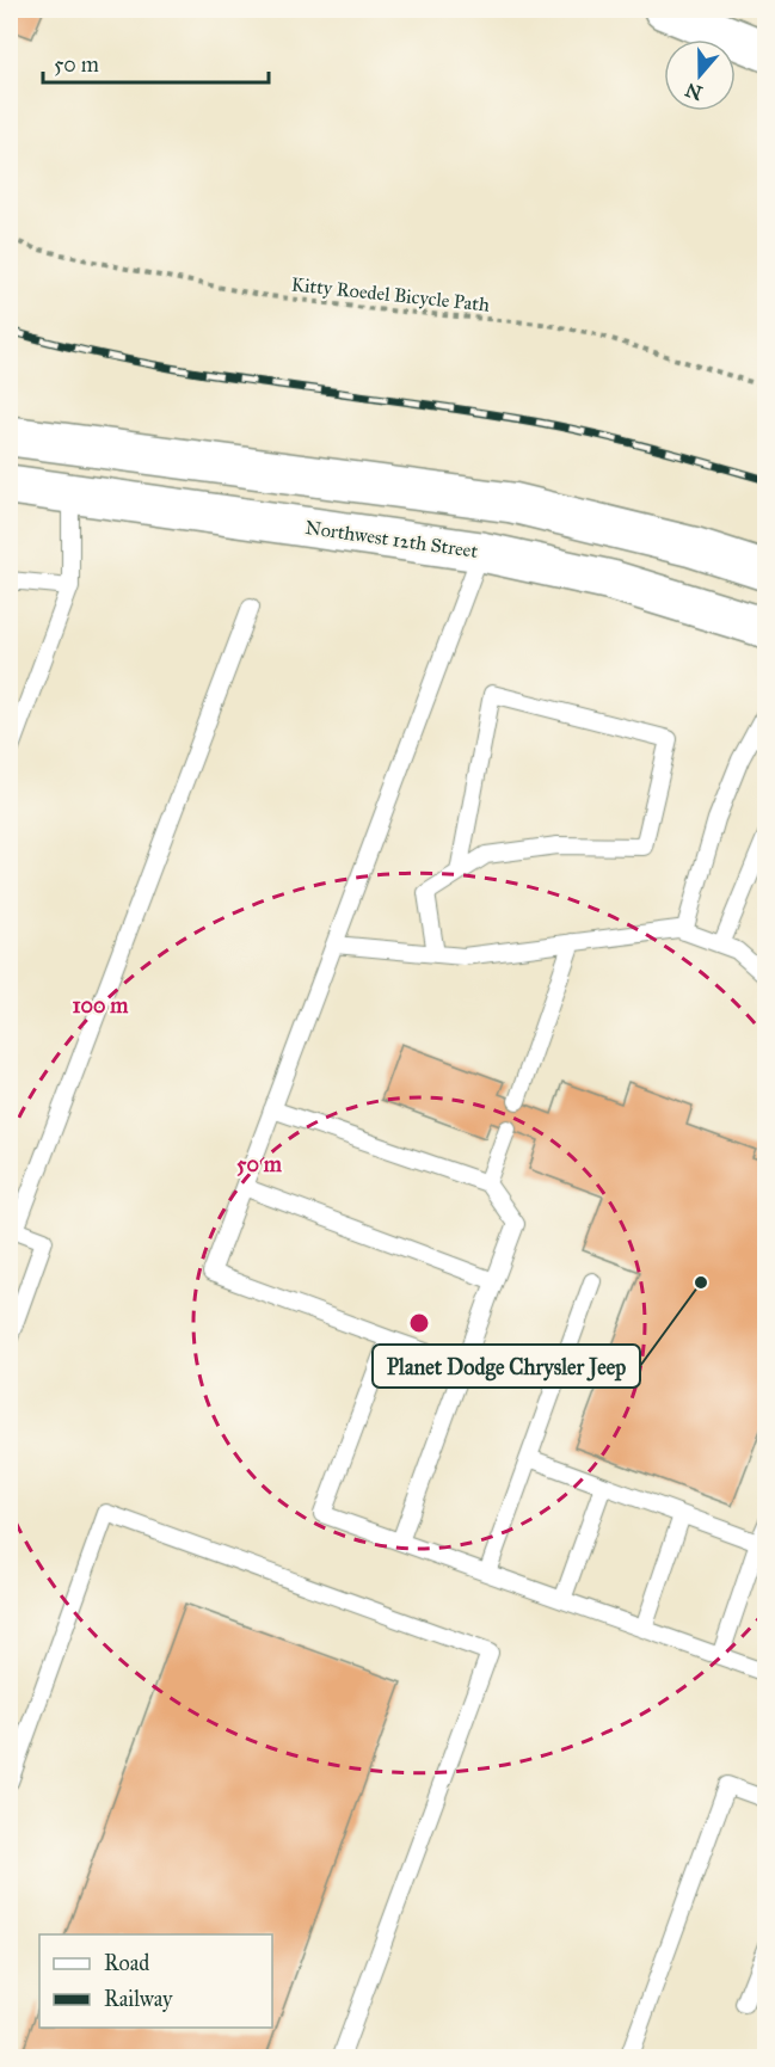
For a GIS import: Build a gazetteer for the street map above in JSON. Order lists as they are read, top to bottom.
{
  "streets": {
    "main road": ["Northwest 12th Street"],
    "path": ["Kitty Roedel Bicycle Path"]
  },
  "places": ["Planet Dodge Chrysler Jeep"],
  "legend": ["Road", "Railway"],
  "scale_bar": "50 m",
  "north": "bottom",
  "rings": ["100 m", "50 m"]
}
